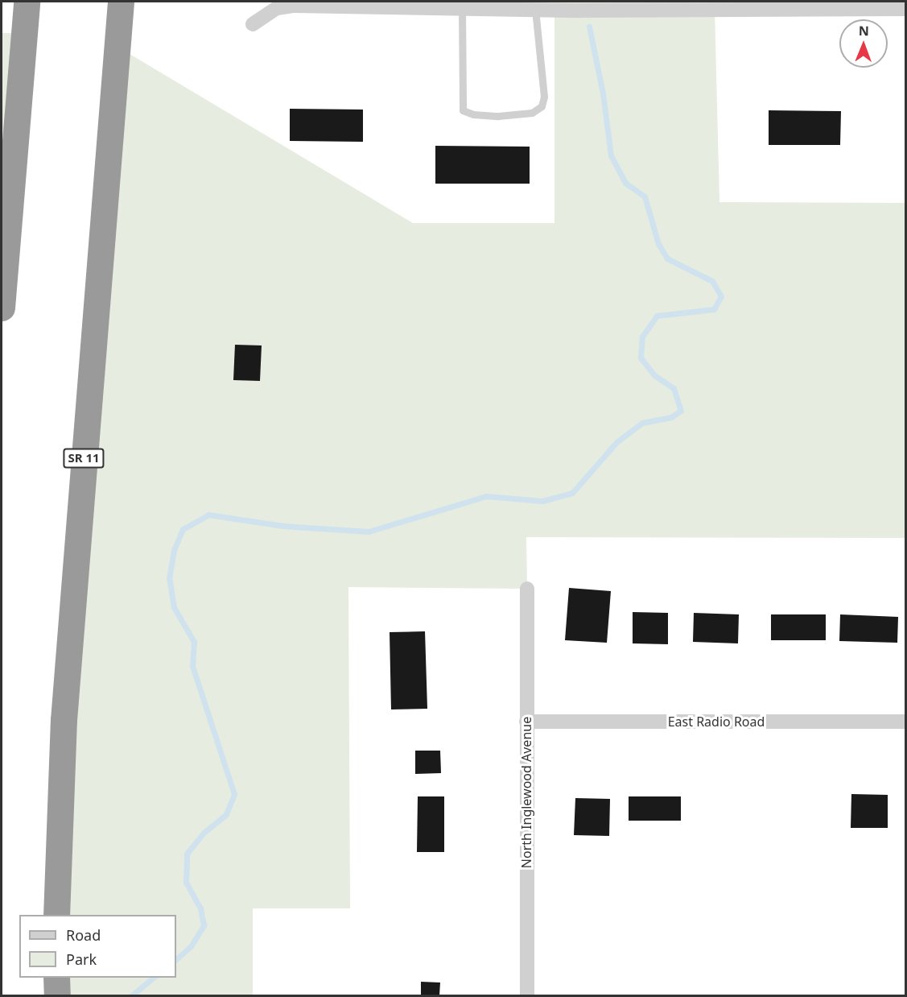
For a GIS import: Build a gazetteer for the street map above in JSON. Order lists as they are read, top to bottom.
{
  "streets": {
    "highway": ["SR 11"],
    "street": ["East Radio Road", "North Inglewood Avenue"]
  },
  "crossings": [
    ["East Radio Road", "North Inglewood Avenue"]
  ],
  "legend": ["Road", "Park"],
  "north": "top"
}
